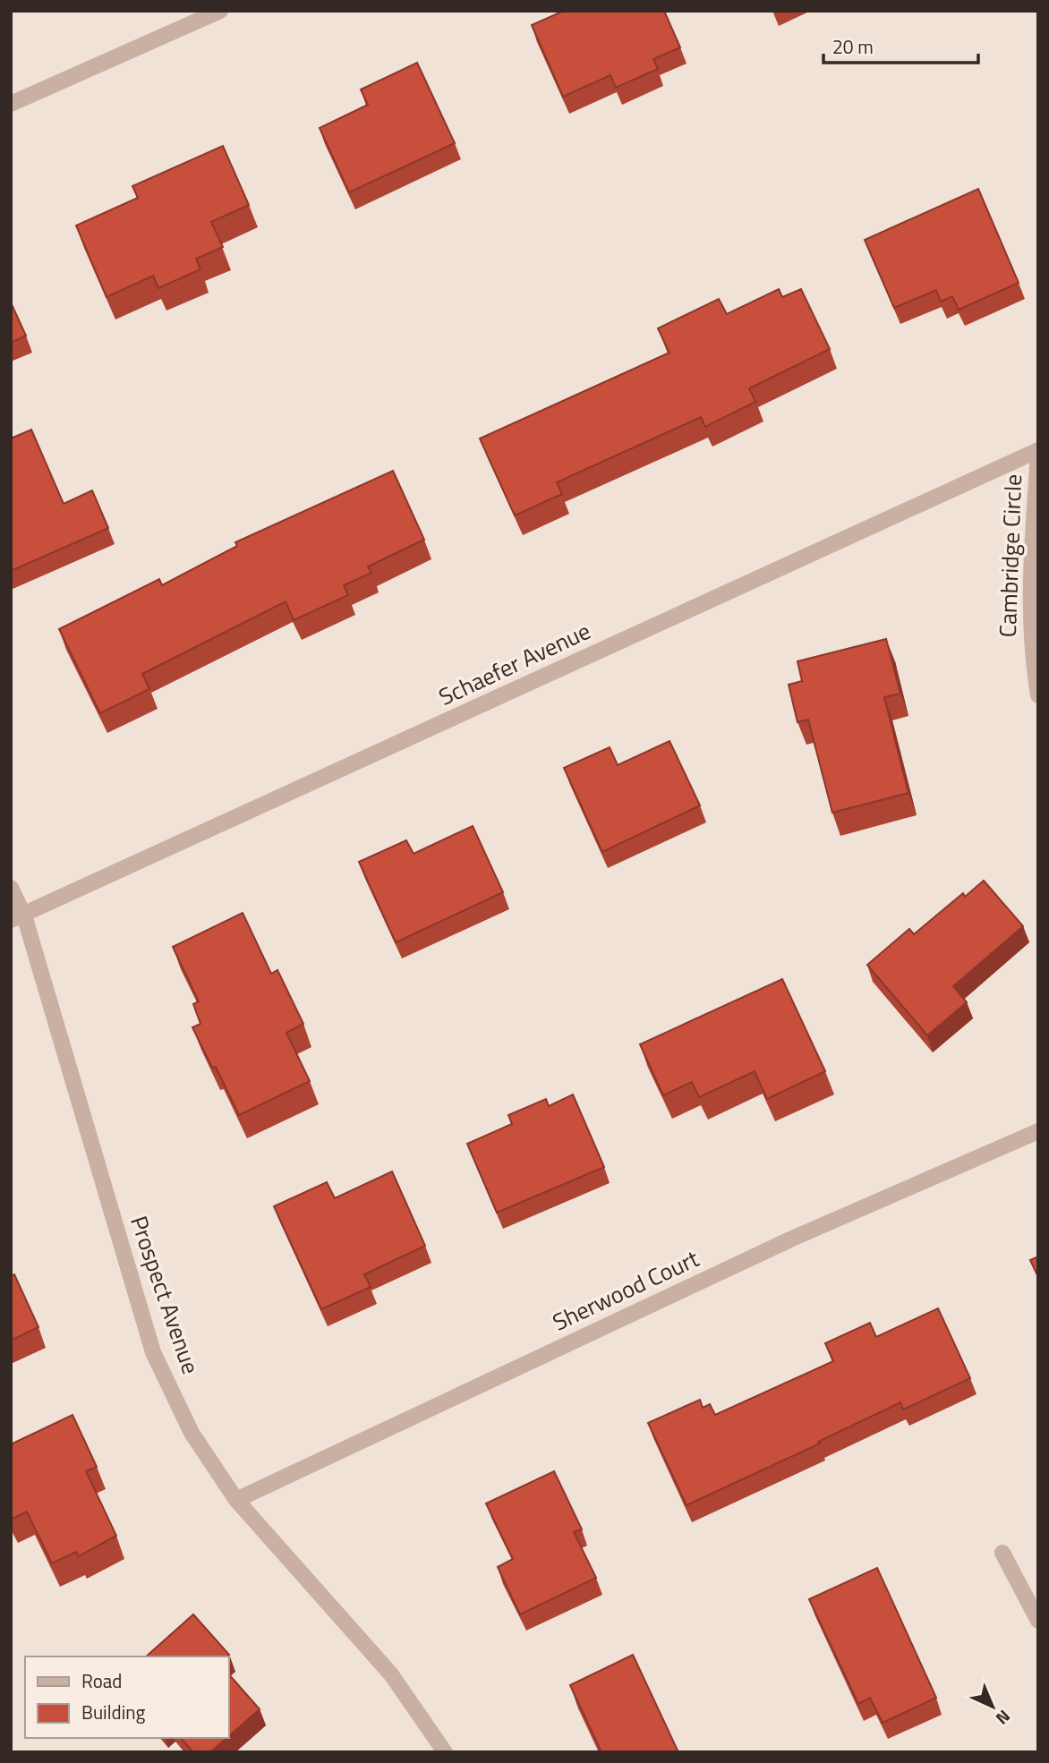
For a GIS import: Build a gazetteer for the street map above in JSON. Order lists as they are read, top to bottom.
{
  "streets": {
    "street": [
      "Cambridge Circle",
      "Schaefer Avenue",
      "Sherwood Court",
      "Prospect Avenue"
    ]
  },
  "crossings": [
    ["Cambridge Circle", "Schaefer Avenue"],
    ["Schaefer Avenue", "Prospect Avenue"],
    ["Sherwood Court", "Prospect Avenue"]
  ],
  "legend": ["Road", "Building"],
  "scale_bar": "20 m",
  "north": "bottom right"
}
